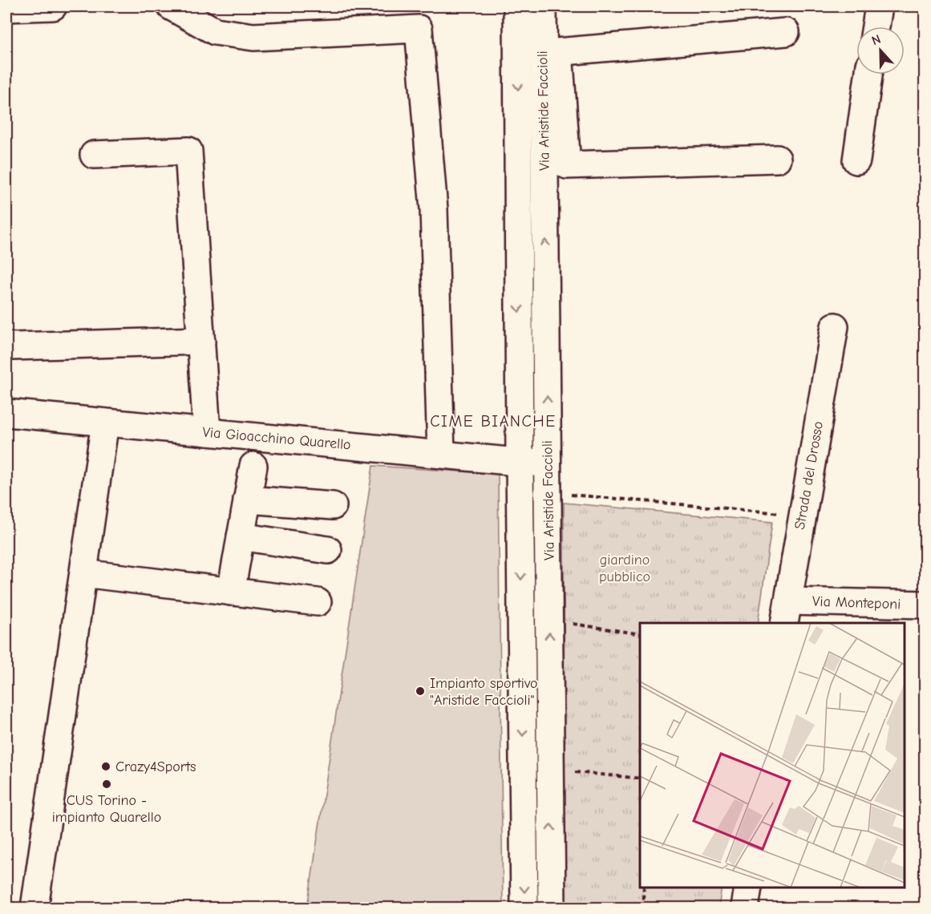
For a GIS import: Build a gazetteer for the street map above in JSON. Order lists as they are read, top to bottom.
{
  "streets": {
    "street": [
      "Via Aristide Faccioli",
      "Via Gioacchino Quarello",
      "Strada del Drosso",
      "Via Monteponi"
    ]
  },
  "crossings": [
    ["Via Aristide Faccioli", "Via Gioacchino Quarello"],
    ["Strada del Drosso", "Via Monteponi"]
  ],
  "districts": ["CIME BIANCHE"],
  "parks": ["giardino pubblico"],
  "places": ["Impianto sportivo \"Aristide Faccioli\"", "Crazy4Sports", "CUS Torino - impianto Quarello"],
  "north": "top"
}
